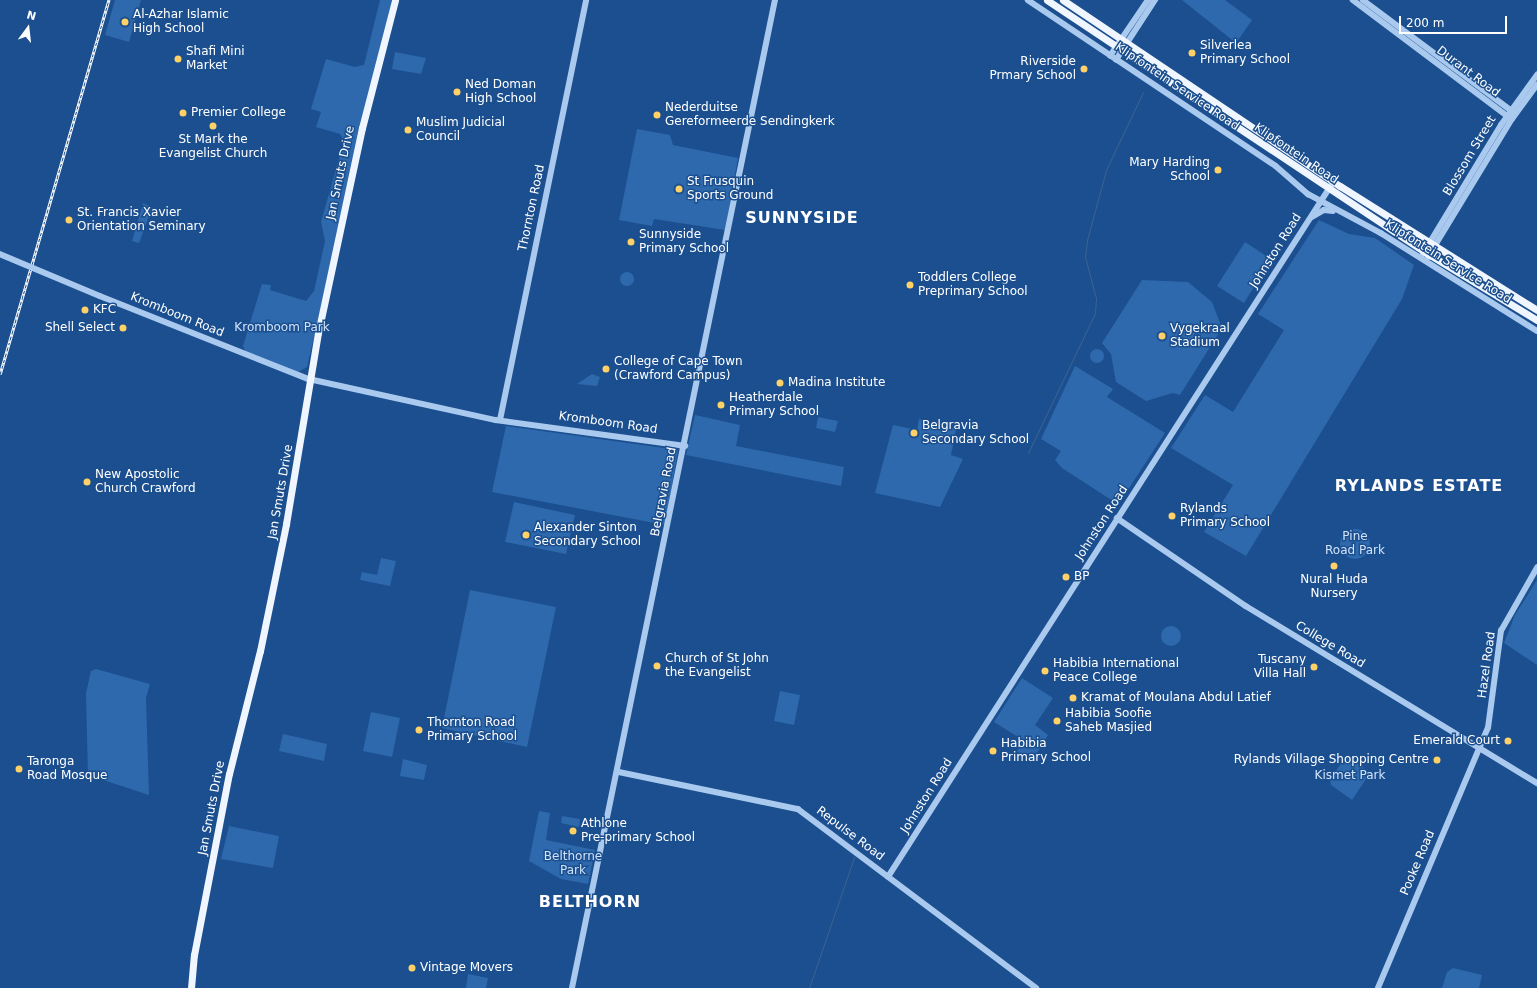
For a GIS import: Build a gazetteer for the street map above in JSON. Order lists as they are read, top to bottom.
{
  "streets": {
    "main road": ["Klipfontein Road", "Jan Smuts Drive"],
    "street": [
      "Durant Road",
      "Klipfontein Service Road",
      "Blossom Street",
      "Thornton Road",
      "Johnston Road",
      "Kromboom Road",
      "Belgravia Road",
      "College Road",
      "Hazel Road",
      "Repulse Road",
      "Pooke Road"
    ]
  },
  "crossings": [
    ["Durant Road", "Blossom Street"],
    ["Klipfontein Service Road", "Blossom Street"],
    ["Klipfontein Service Road", "Johnston Road"],
    ["Klipfontein Road", "Blossom Street"],
    ["Klipfontein Road", "Johnston Road"],
    ["Jan Smuts Drive", "Kromboom Road"],
    ["Thornton Road", "Kromboom Road"],
    ["Johnston Road", "College Road"],
    ["Johnston Road", "Repulse Road"],
    ["Kromboom Road", "Belgravia Road"],
    ["Belgravia Road", "Repulse Road"],
    ["College Road", "Hazel Road"],
    ["College Road", "Pooke Road"],
    ["Hazel Road", "Pooke Road"]
  ],
  "districts": ["SUNNYSIDE", "RYLANDS ESTATE", "BELTHORN"],
  "parks": [
    "Kromboom Park",
    "Pine Road Park",
    "Kismet Park",
    "Belthorne Park"
  ],
  "places": [
    "Al-Azhar Islamic High School",
    "Silverlea Primary School",
    "Shafi Mini Market",
    "Riverside Prmary School",
    "Ned Doman High School",
    "Premier College",
    "Nederduitse Gereformeerde Sendingkerk",
    "St Mark the Evangelist Church",
    "Muslim Judicial Council",
    "Mary Harding School",
    "St Frusquin Sports Ground",
    "St. Francis Xavier Orientation Seminary",
    "Sunnyside Primary School",
    "Toddlers College Preprimary School",
    "KFC",
    "Shell Select",
    "Vygekraal Stadium",
    "College of Cape Town (Crawford Campus)",
    "Madina Institute",
    "Heatherdale Primary School",
    "Belgravia Secondary School",
    "New Apostolic Church Crawford",
    "Rylands Primary School",
    "Alexander Sinton Secondary School",
    "Nural Huda Nursery",
    "BP",
    "Church of St John the Evangelist",
    "Tuscany Villa Hall",
    "Habibia International Peace College",
    "Kramat of Moulana Abdul Latief",
    "Habibia Soofie Saheb Masjied",
    "Thornton Road Primary School",
    "Emerald Court",
    "Habibia Primary School",
    "Rylands Village Shopping Centre",
    "Taronga Road Mosque",
    "Athlone Pre-primary School",
    "Vintage Movers"
  ],
  "scale_bar": "200 m",
  "north": "top"
}
